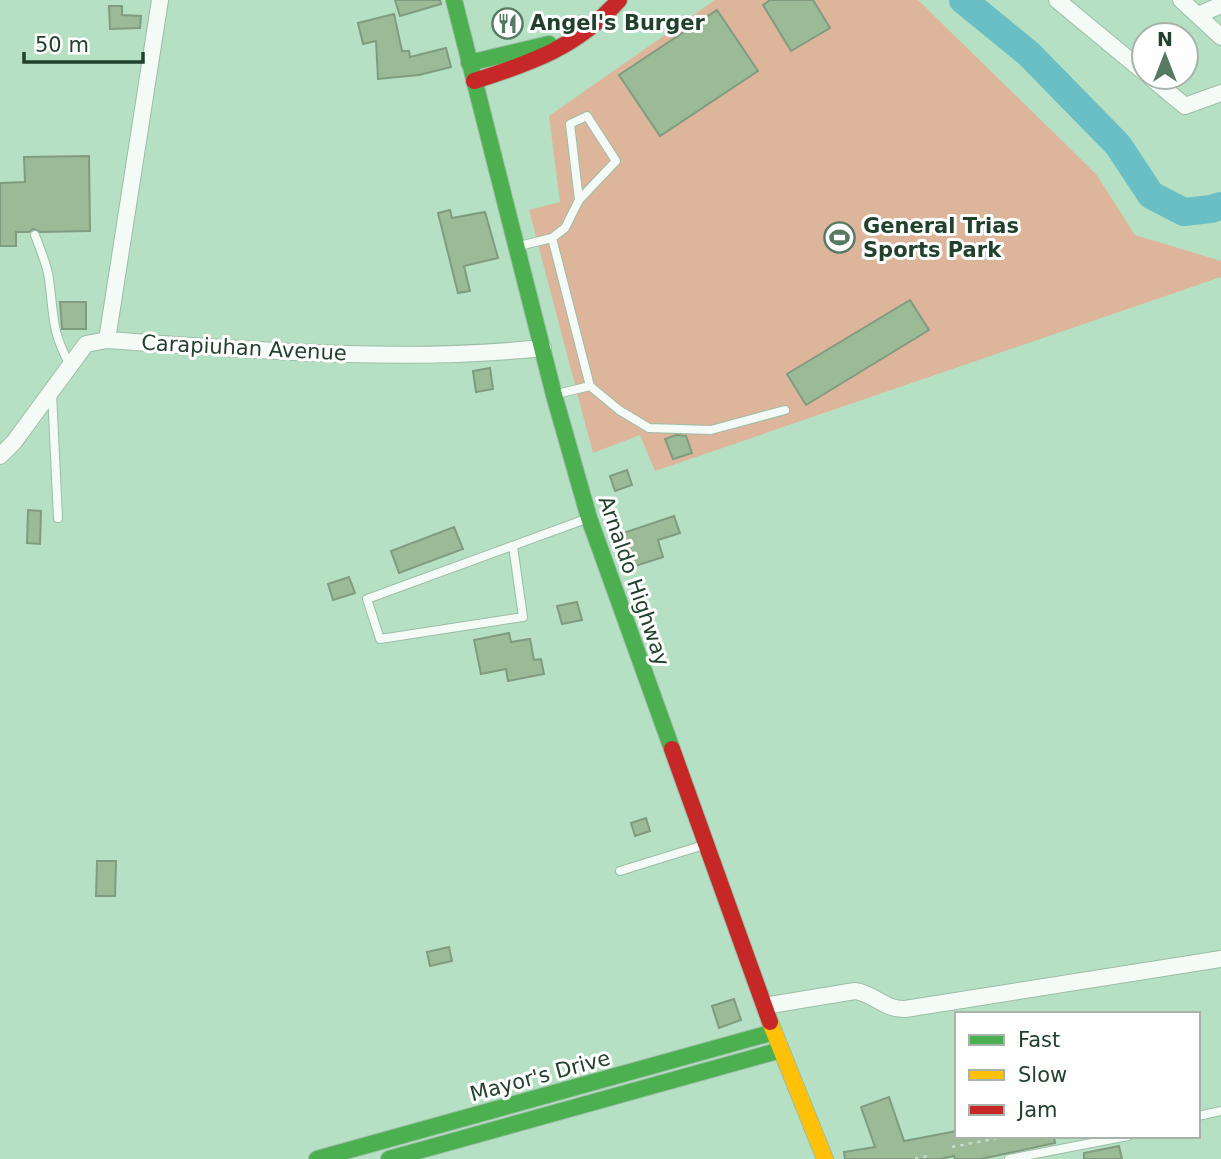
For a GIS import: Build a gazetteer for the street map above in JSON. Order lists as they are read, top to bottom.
{
  "streets": {
    "main road": ["Arnaldo Highway", "Mayor's Drive"],
    "street": ["Carapiuhan Avenue"]
  },
  "crossings": [
    ["Carapiuhan Avenue", "Arnaldo Highway"],
    ["Arnaldo Highway", "Mayor's Drive"]
  ],
  "places": {
    "restaurant": ["Angel's Burger"],
    "sports": ["General Trias Sports Park"]
  },
  "legend": ["Fast", "Slow", "Jam"],
  "scale_bar": "50 m",
  "north": "top"
}
